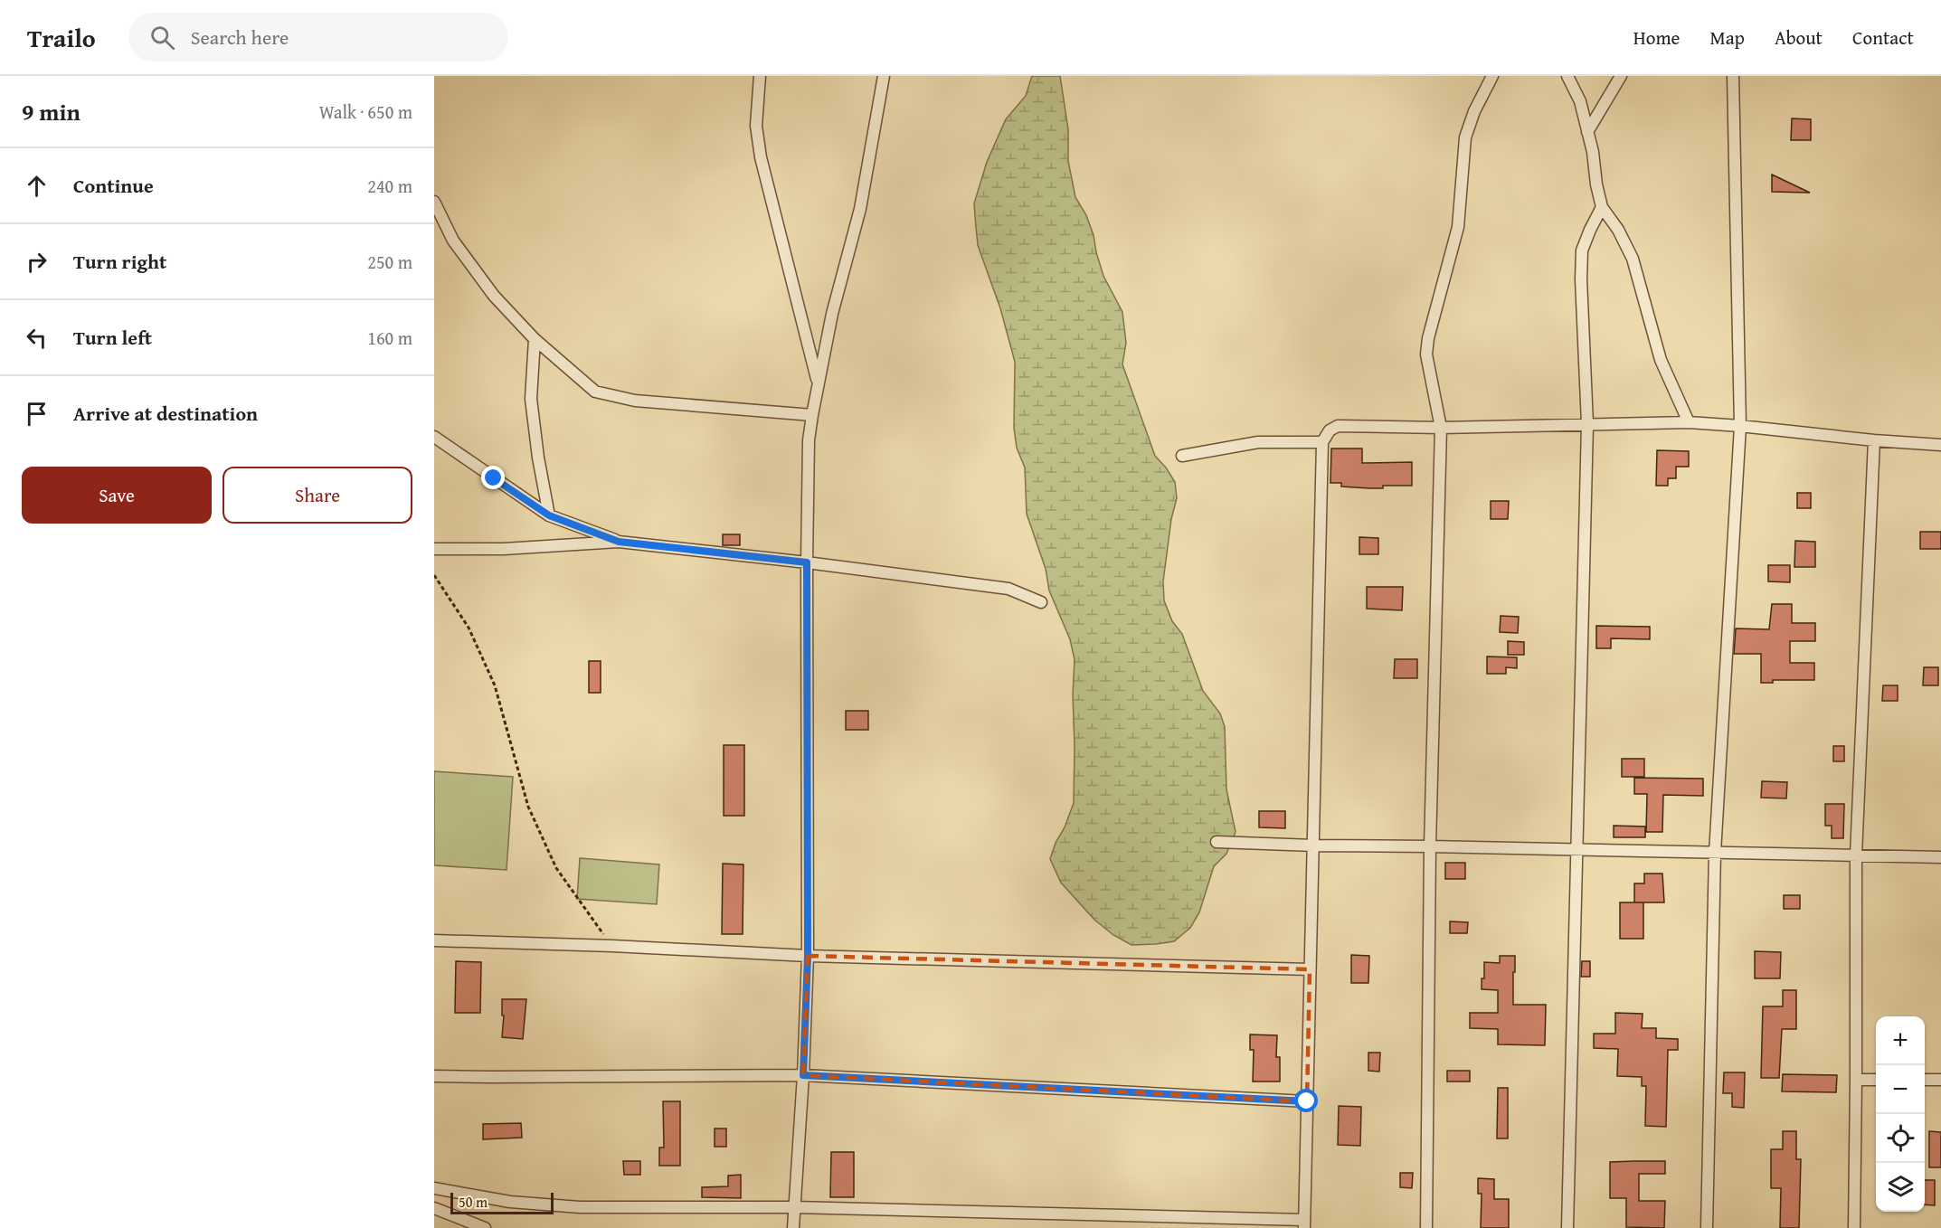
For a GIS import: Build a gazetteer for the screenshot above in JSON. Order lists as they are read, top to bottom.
{
  "scale_bar": "50 m",
  "page": {
    "header": "Trailo",
    "search": "Search here",
    "nav": [
      "Home",
      "Map",
      "About",
      "Contact"
    ],
    "heading": ["9 min", "Walk · 650 m"],
    "list": [
      ["Continue", "240 m"],
      ["Turn right", "250 m"],
      ["Turn left", "160 m"],
      "Arrive at destination"
    ],
    "buttons": ["Save", "Share"],
    "map_buttons": ["+", "−"],
    "scale": "50 m"
  }
}
